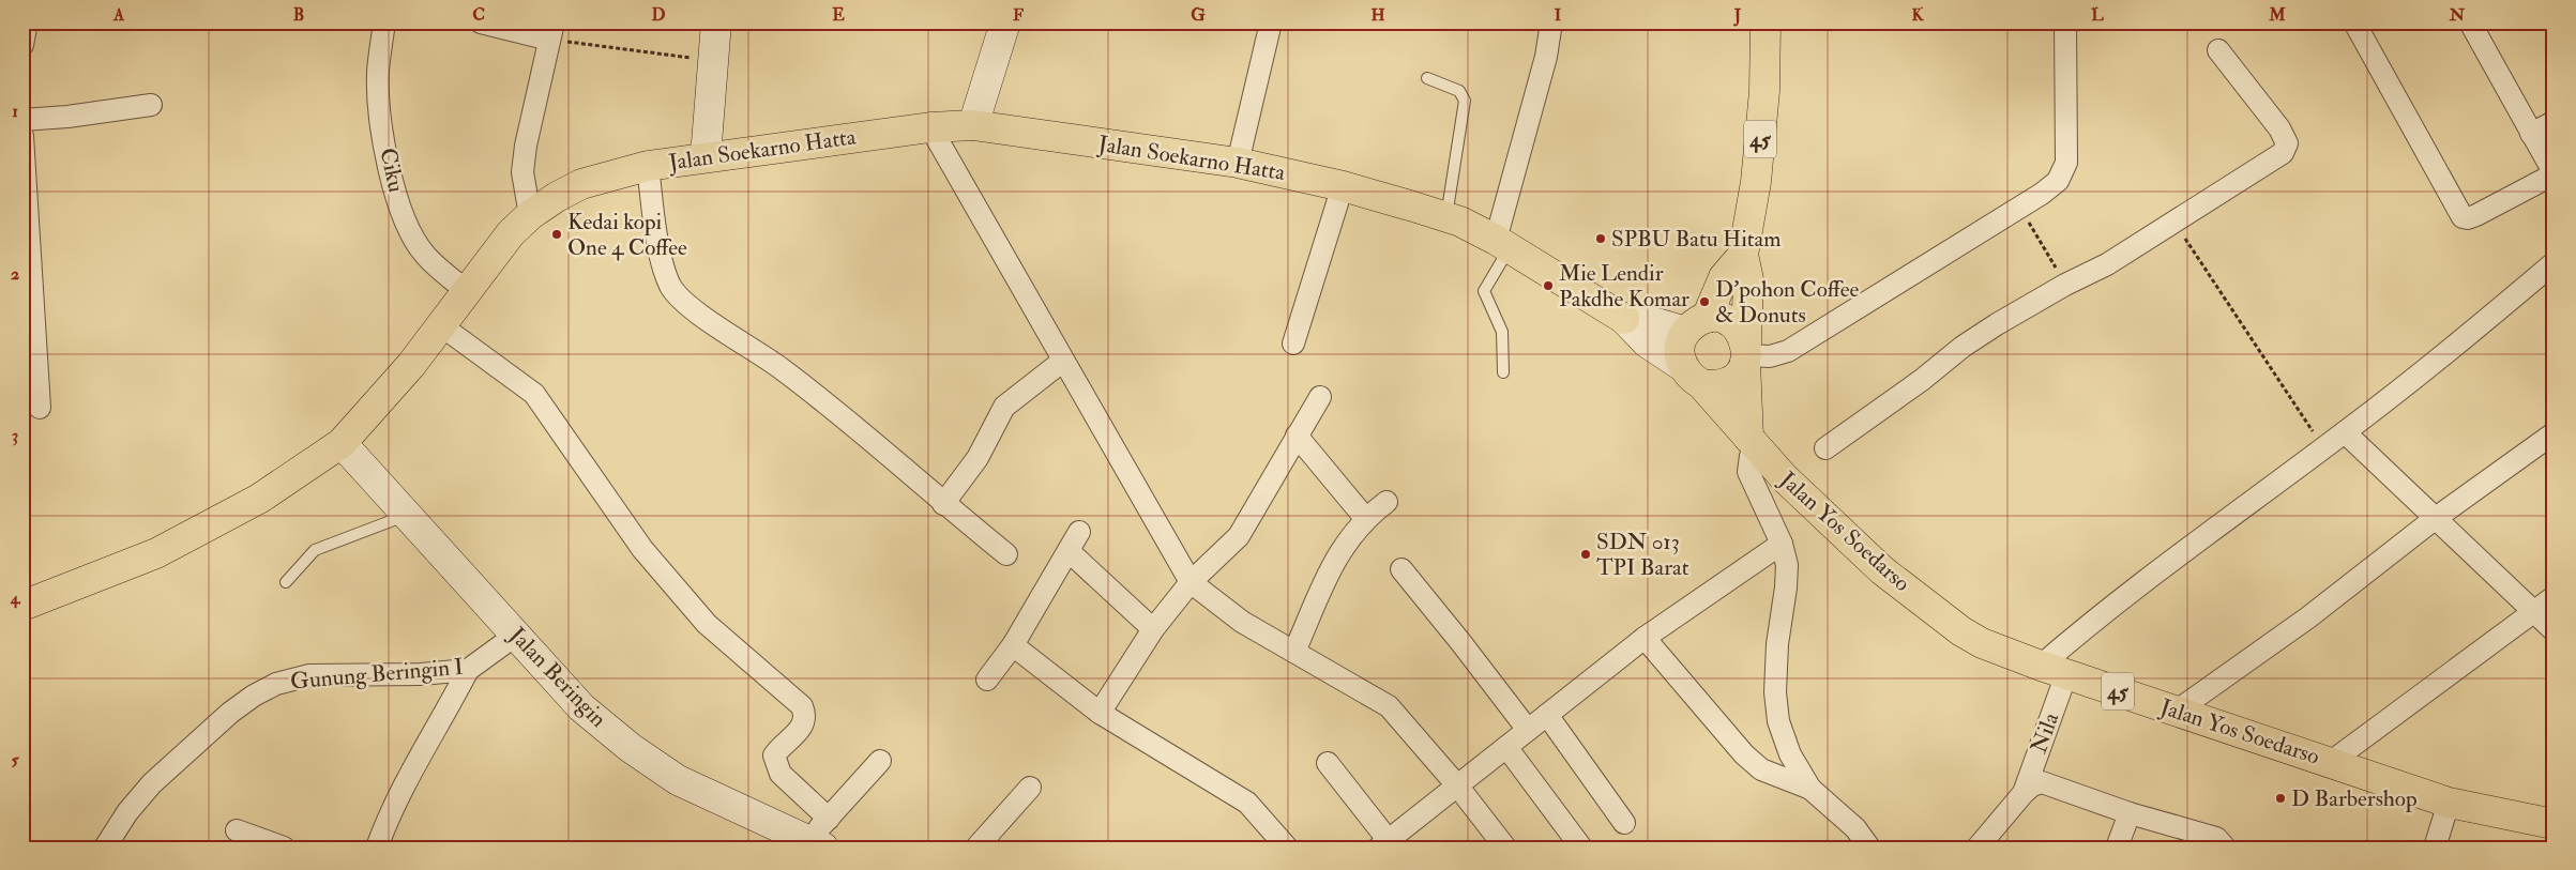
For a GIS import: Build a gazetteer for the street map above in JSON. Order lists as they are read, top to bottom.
{
  "streets": {
    "main road": ["45", "Jalan Soekarno Hatta", "Jalan Yos Soedarso"],
    "street": [
      "Ciku",
      "Gunung Beringin I",
      "Jalan Beringin",
      "Nila"
    ]
  },
  "crossings": [
    ["45", "Jalan Soekarno Hatta"],
    ["45", "Jalan Yos Soedarso"],
    ["Jalan Soekarno Hatta", "Ciku"],
    ["Jalan Soekarno Hatta", "Jalan Yos Soedarso"],
    ["Jalan Soekarno Hatta", "Jalan Beringin"],
    ["Jalan Yos Soedarso", "Nila"],
    ["Gunung Beringin I", "Jalan Beringin"]
  ],
  "places": [
    "Kedai kopi One 4 Coffee",
    "SPBU Batu Hitam",
    "Mie Lendir Pakdhe Komar",
    "D'pohon Coffee & Donuts",
    "SDN 013 TPI Barat",
    "D Barbershop"
  ],
  "grid": {
    "columns": [
      "A",
      "B",
      "C",
      "D",
      "E",
      "F",
      "G",
      "H",
      "I",
      "J",
      "K",
      "L",
      "M",
      "N"
    ],
    "rows": [
      "1",
      "2",
      "3",
      "4",
      "5"
    ]
  }
}
